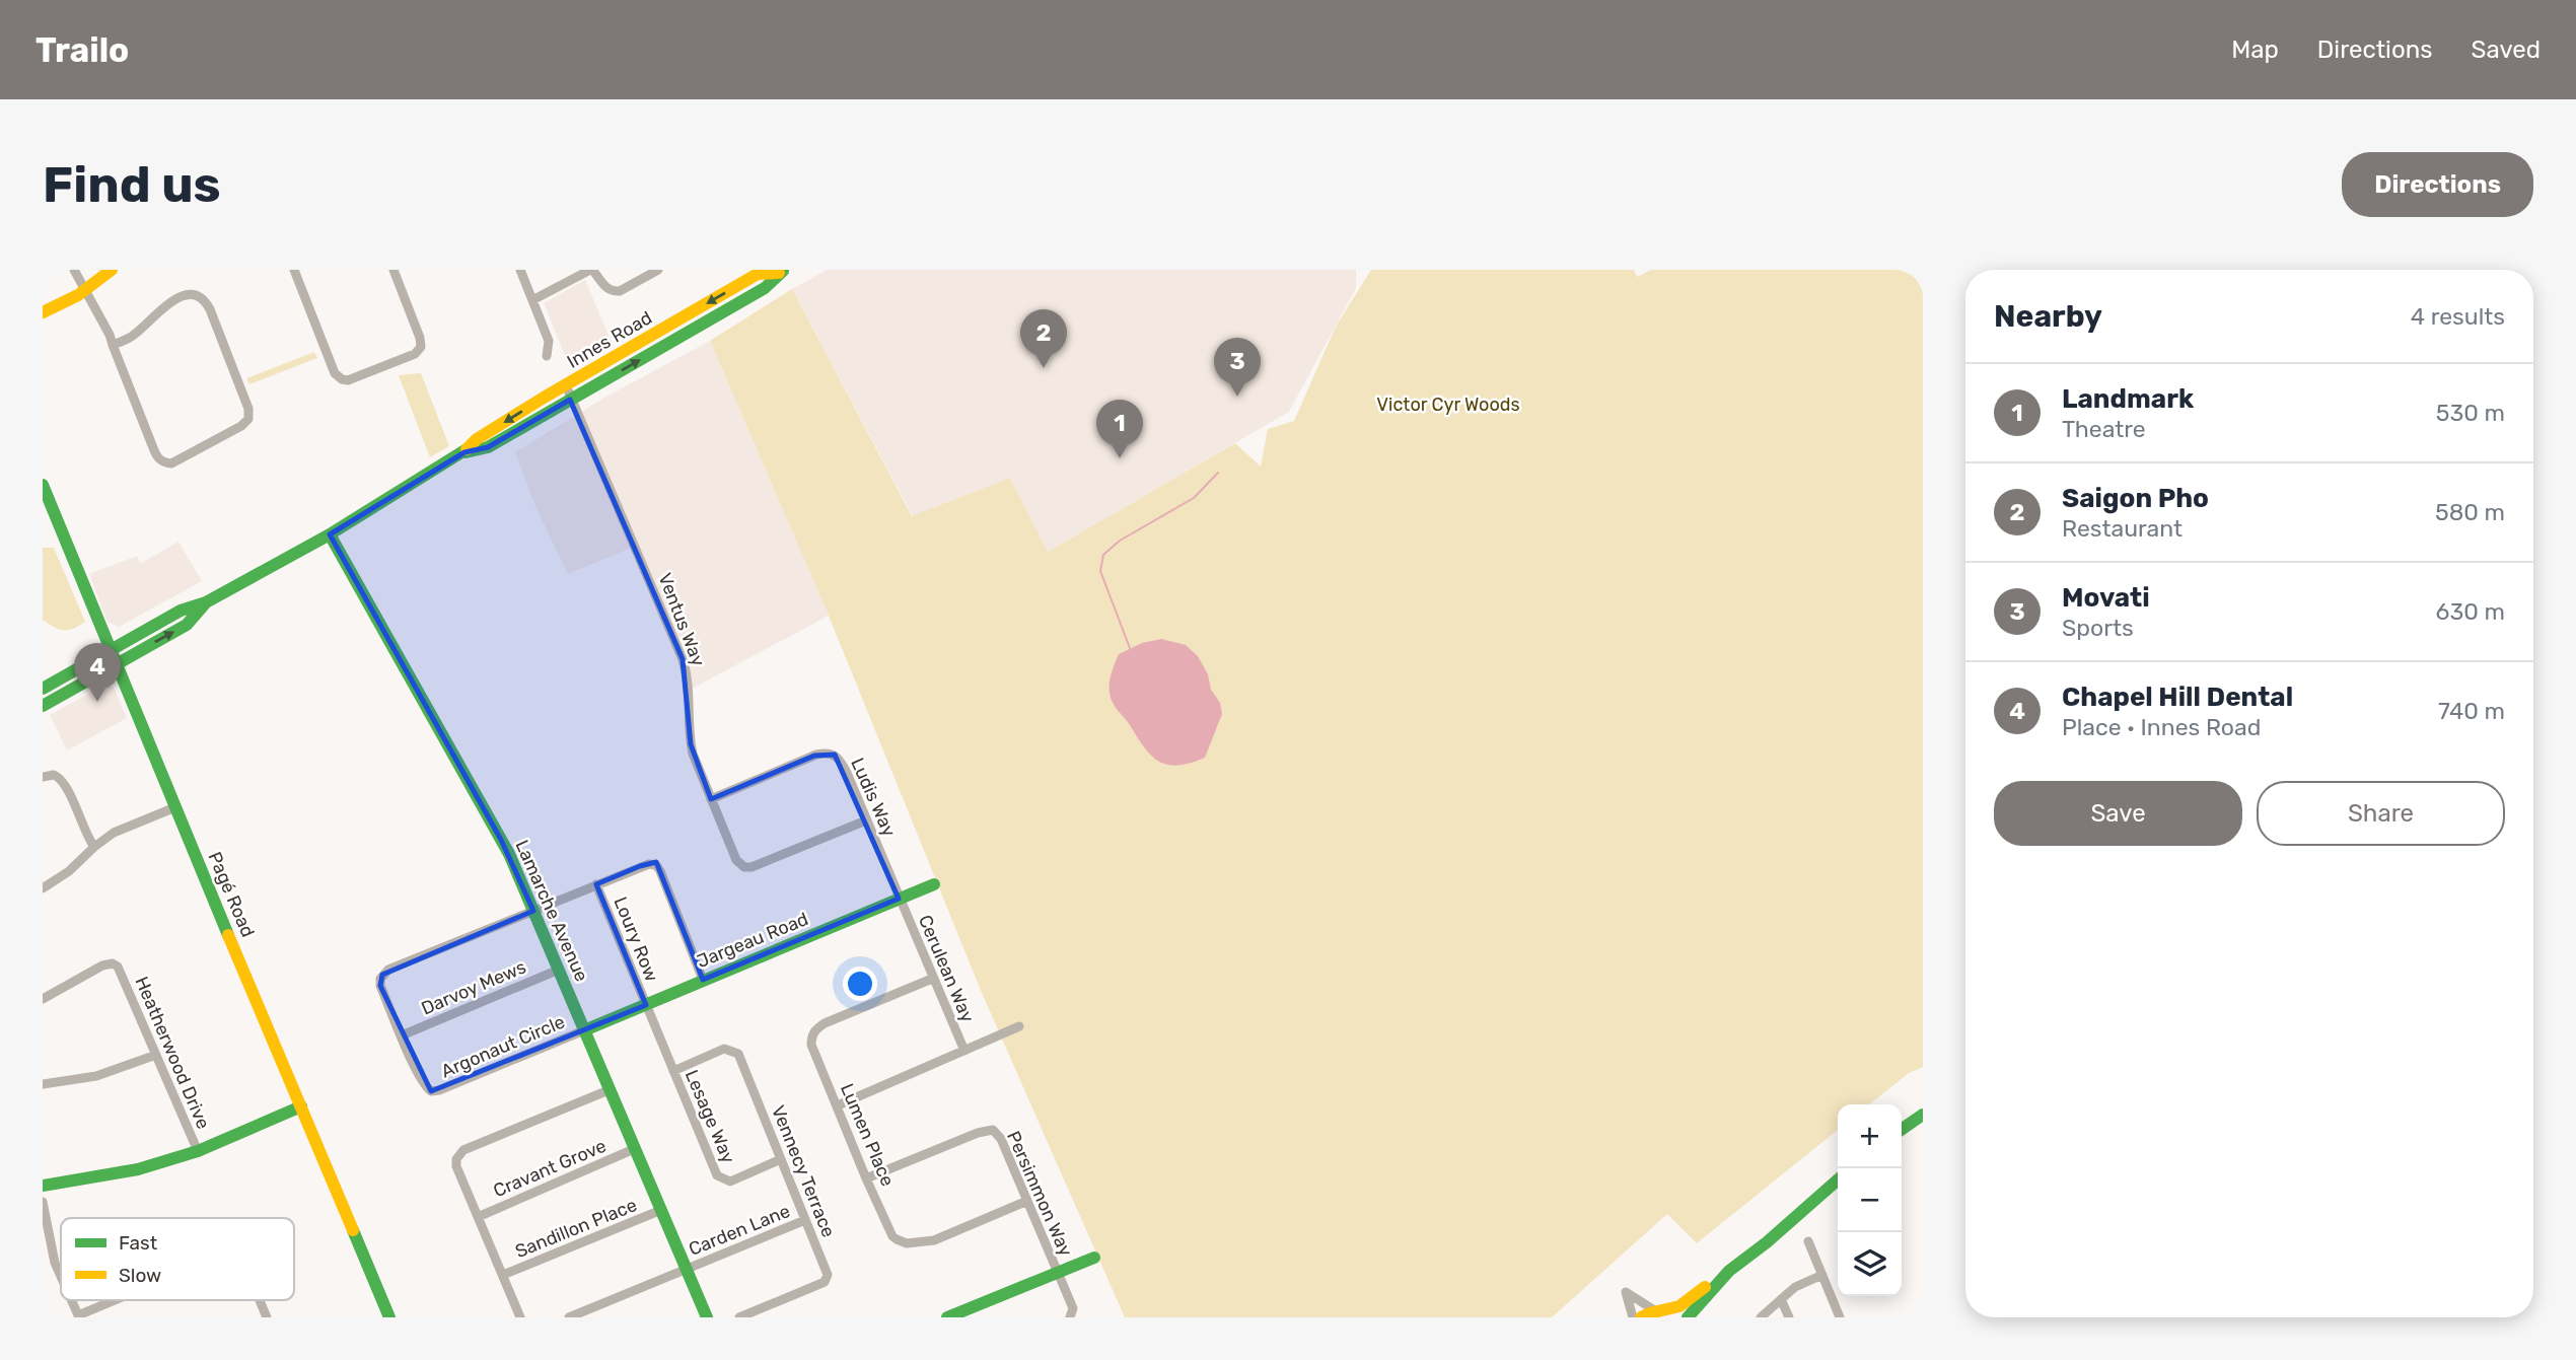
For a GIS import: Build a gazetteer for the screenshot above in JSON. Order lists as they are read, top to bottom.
{
  "streets": {
    "street": [
      "Innes Road",
      "Ventus Way",
      "Ludis Way",
      "Pagé Road",
      "Lamarche Avenue",
      "Loury Row",
      "Jargeau Road",
      "Cerulean Way",
      "Darvoy Mews",
      "Argonaut Circle",
      "Heatherwood Drive",
      "Lesage Way",
      "Lumen Place",
      "Cravant Grove",
      "Vennecy Terrace",
      "Persimmon Way",
      "Sandillon Place",
      "Carden Lane"
    ]
  },
  "crossings": [
    ["Innes Road", "Ventus Way"],
    ["Innes Road", "Pagé Road"],
    ["Innes Road", "Lamarche Avenue"],
    ["Ventus Way", "Ludis Way"],
    ["Ludis Way", "Jargeau Road"],
    ["Ludis Way", "Cerulean Way"],
    ["Lamarche Avenue", "Jargeau Road"],
    ["Lamarche Avenue", "Darvoy Mews"],
    ["Lamarche Avenue", "Argonaut Circle"],
    ["Lamarche Avenue", "Cravant Grove"],
    ["Lamarche Avenue", "Sandillon Place"],
    ["Lamarche Avenue", "Carden Lane"],
    ["Loury Row", "Jargeau Road"],
    ["Loury Row", "Lesage Way"],
    ["Jargeau Road", "Cerulean Way"],
    ["Jargeau Road", "Argonaut Circle"],
    ["Jargeau Road", "Lesage Way"],
    ["Cerulean Way", "Lumen Place"],
    ["Darvoy Mews", "Argonaut Circle"],
    ["Lesage Way", "Vennecy Terrace"],
    ["Lumen Place", "Persimmon Way"],
    ["Vennecy Terrace", "Carden Lane"]
  ],
  "parks": ["Victor Cyr Woods"],
  "legend": ["Fast", "Slow"],
  "page": {
    "header": "Trailo",
    "nav": ["Map", "Directions", "Saved"],
    "buttons": [
      "Directions",
      ["Save", "Share"]
    ],
    "title": "Find us",
    "heading": ["Nearby", "4 results"],
    "pins": [
      "2",
      "3",
      "1",
      "4"
    ],
    "list": [
      {
        "mark": "1",
        "name": "Landmark",
        "note": "Theatre",
        "value": "530 m"
      },
      {
        "mark": "2",
        "name": "Saigon Pho",
        "note": "Restaurant",
        "value": "580 m"
      },
      {
        "mark": "3",
        "name": "Movati",
        "note": "Sports",
        "value": "630 m"
      },
      {
        "mark": "4",
        "name": "Chapel Hill Dental",
        "note": "Place · Innes Road",
        "value": "740 m"
      }
    ],
    "map_buttons": ["+", "−"]
  }
}
